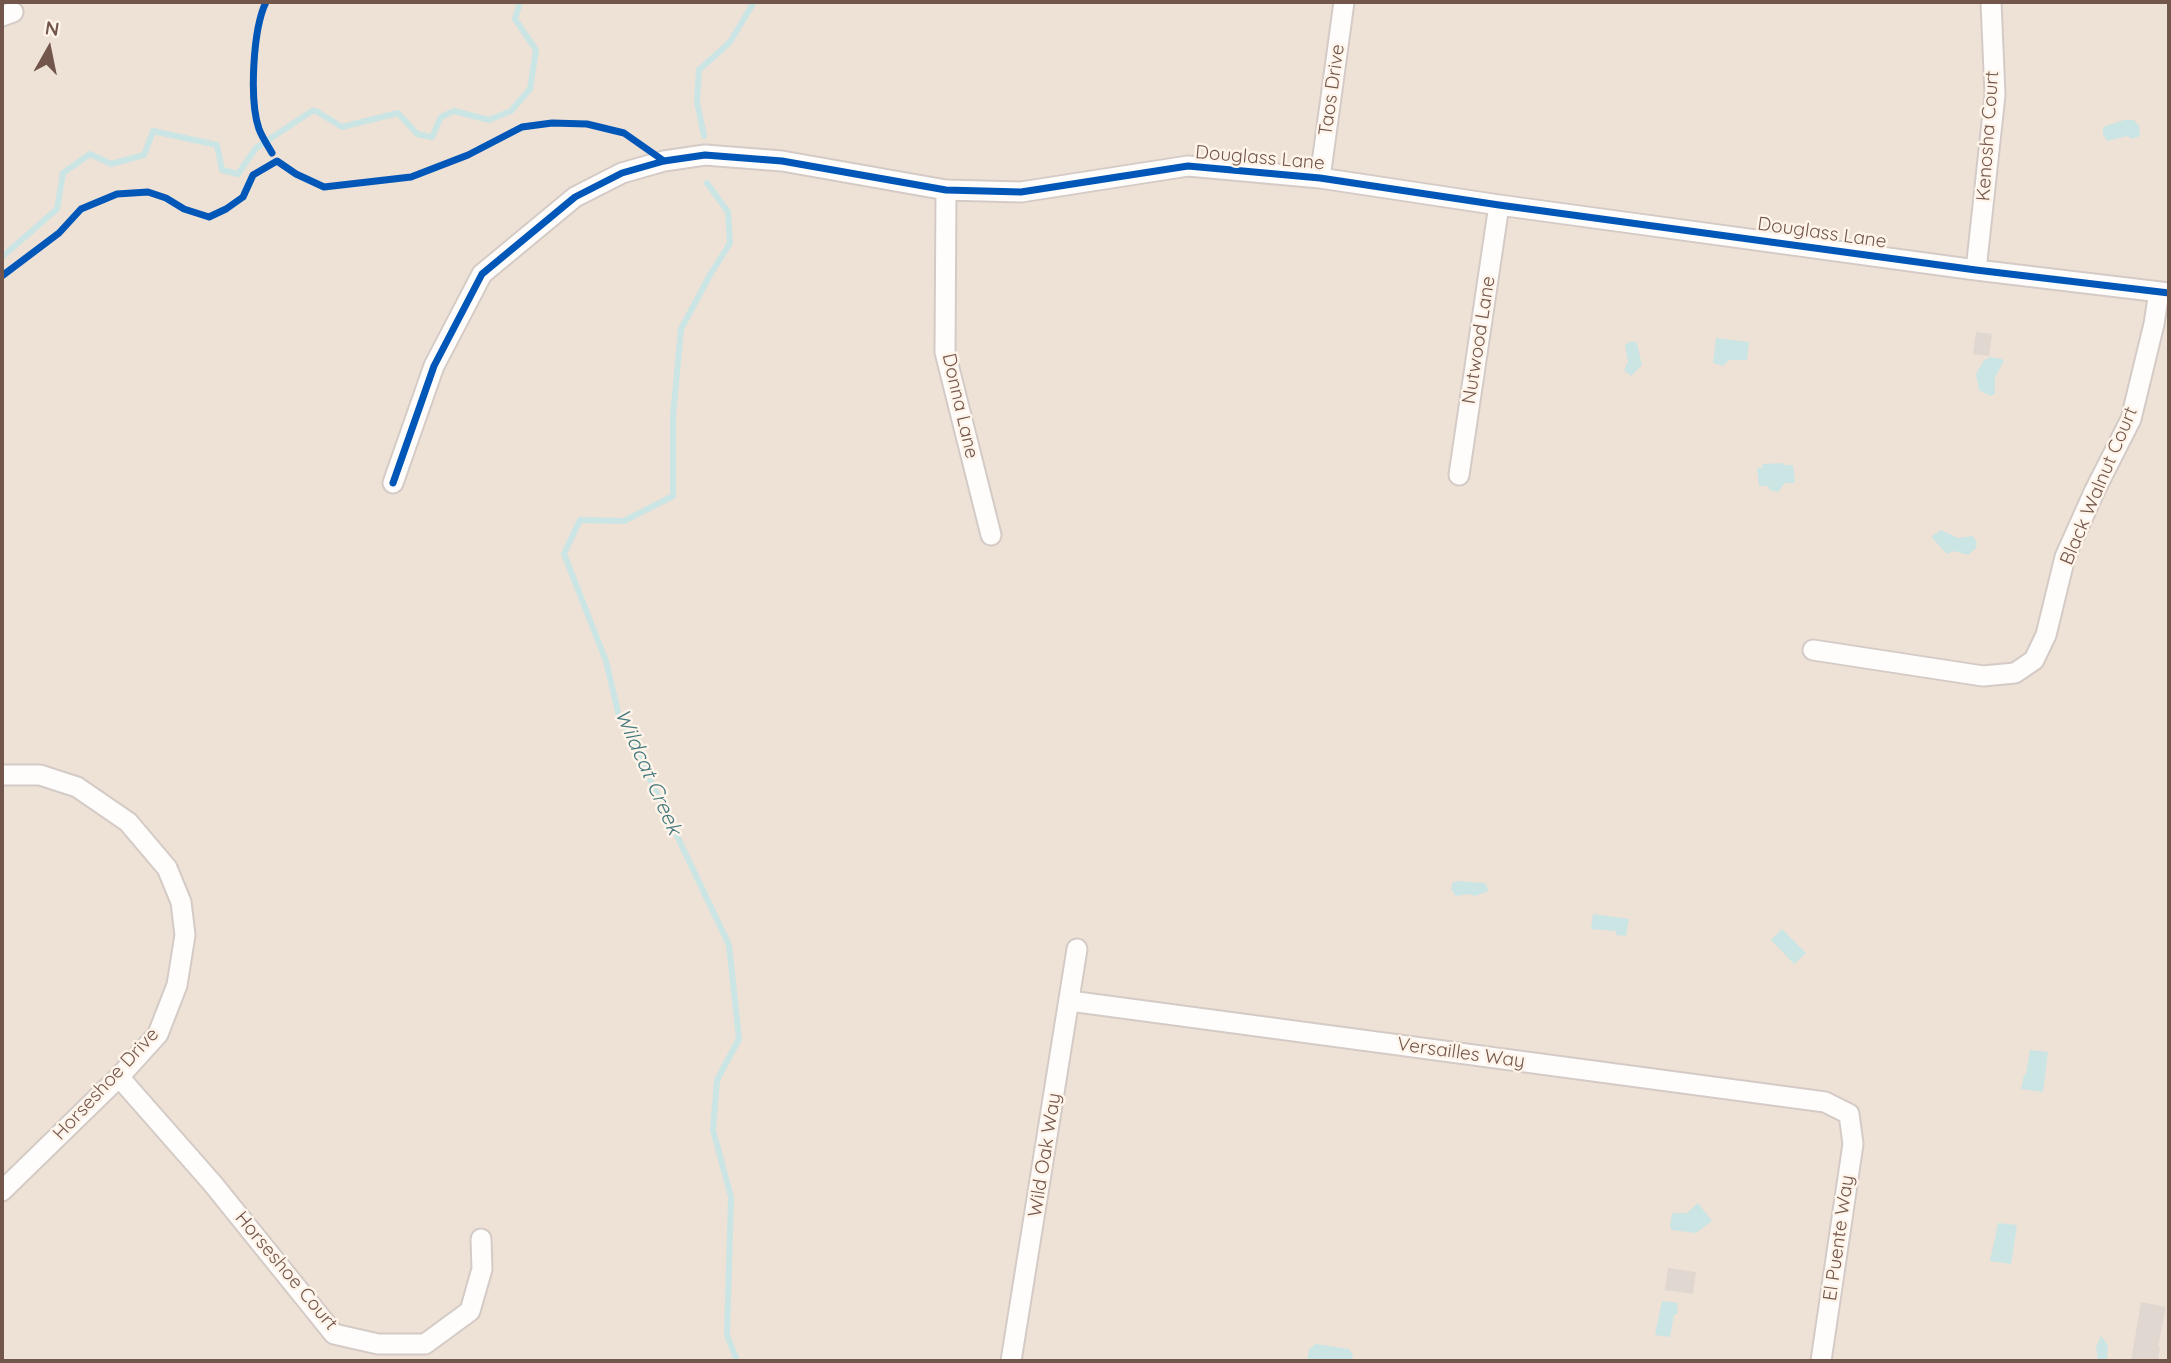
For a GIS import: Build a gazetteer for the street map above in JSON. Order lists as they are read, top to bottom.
{
  "streets": {
    "street": [
      "Taos Drive",
      "Kenosha Court",
      "Douglass Lane",
      "Nutwood Lane",
      "Donna Lane",
      "Black Walnut Court",
      "Versailles Way",
      "Horseshoe Drive",
      "Wild Oak Way",
      "El Puente Way",
      "Horseshoe Court"
    ]
  },
  "crossings": [
    ["Taos Drive", "Douglass Lane"],
    ["Kenosha Court", "Douglass Lane"],
    ["Douglass Lane", "Nutwood Lane"],
    ["Douglass Lane", "Donna Lane"],
    ["Douglass Lane", "Black Walnut Court"],
    ["Versailles Way", "Wild Oak Way"],
    ["Versailles Way", "El Puente Way"],
    ["Horseshoe Drive", "Horseshoe Court"]
  ],
  "water": ["Wildcat Creek"],
  "north": "top"
}
